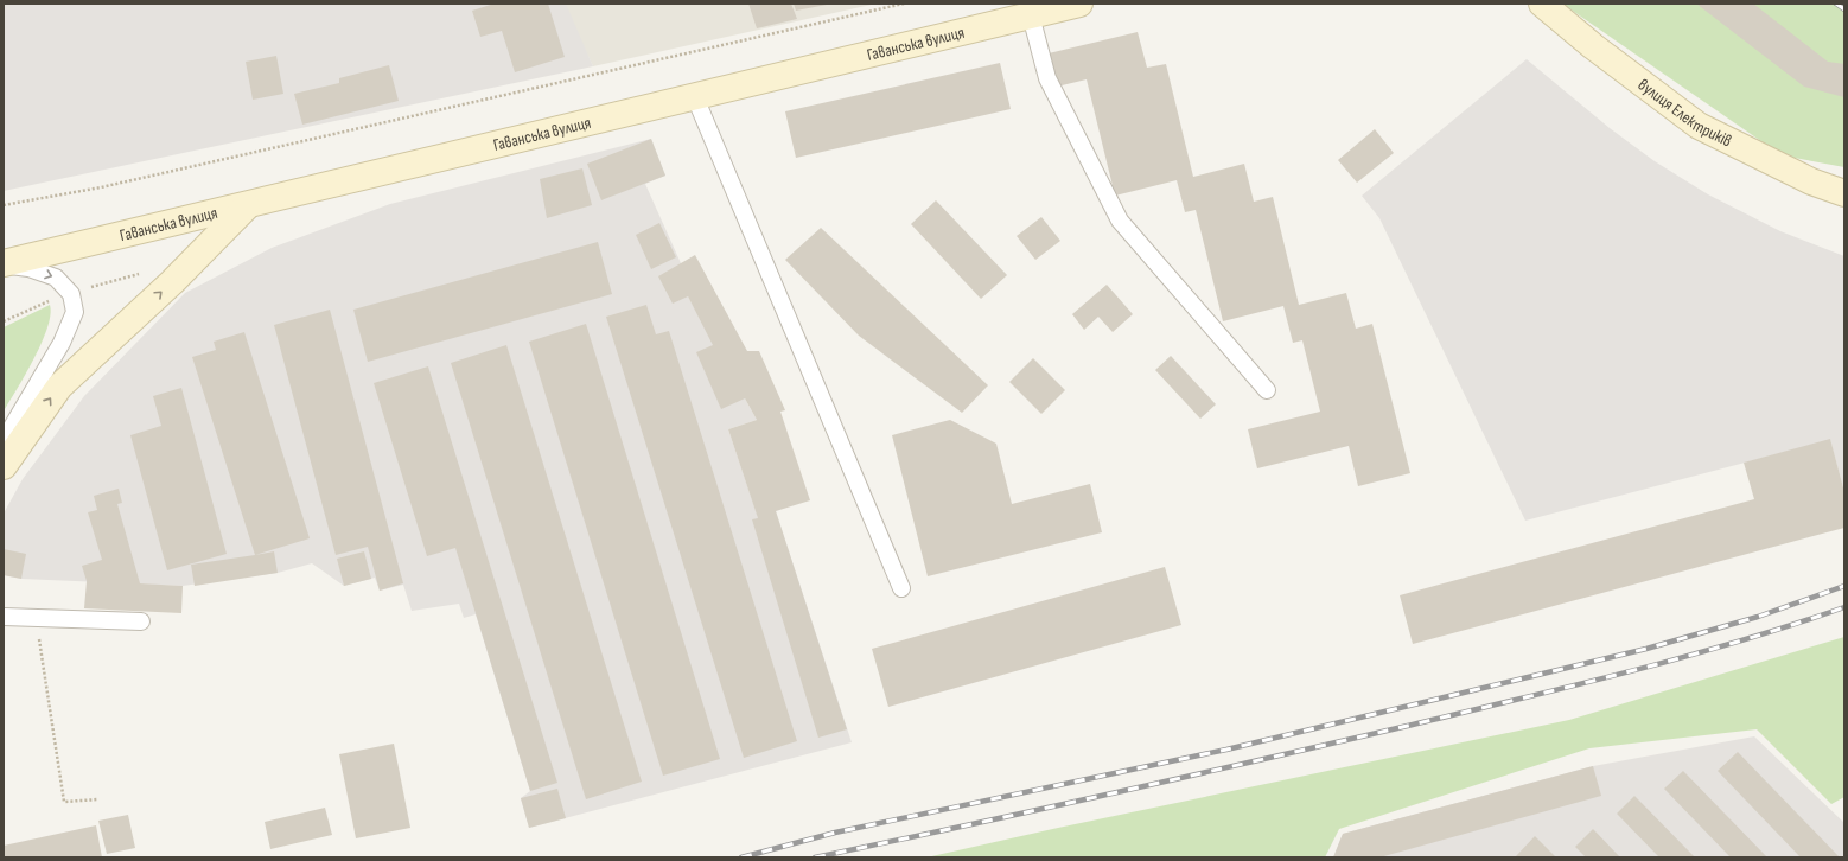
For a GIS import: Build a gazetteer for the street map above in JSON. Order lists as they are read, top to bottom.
{
  "streets": {
    "street": ["Гаванська вулиця", "вулиця Електриків"]
  }
}
